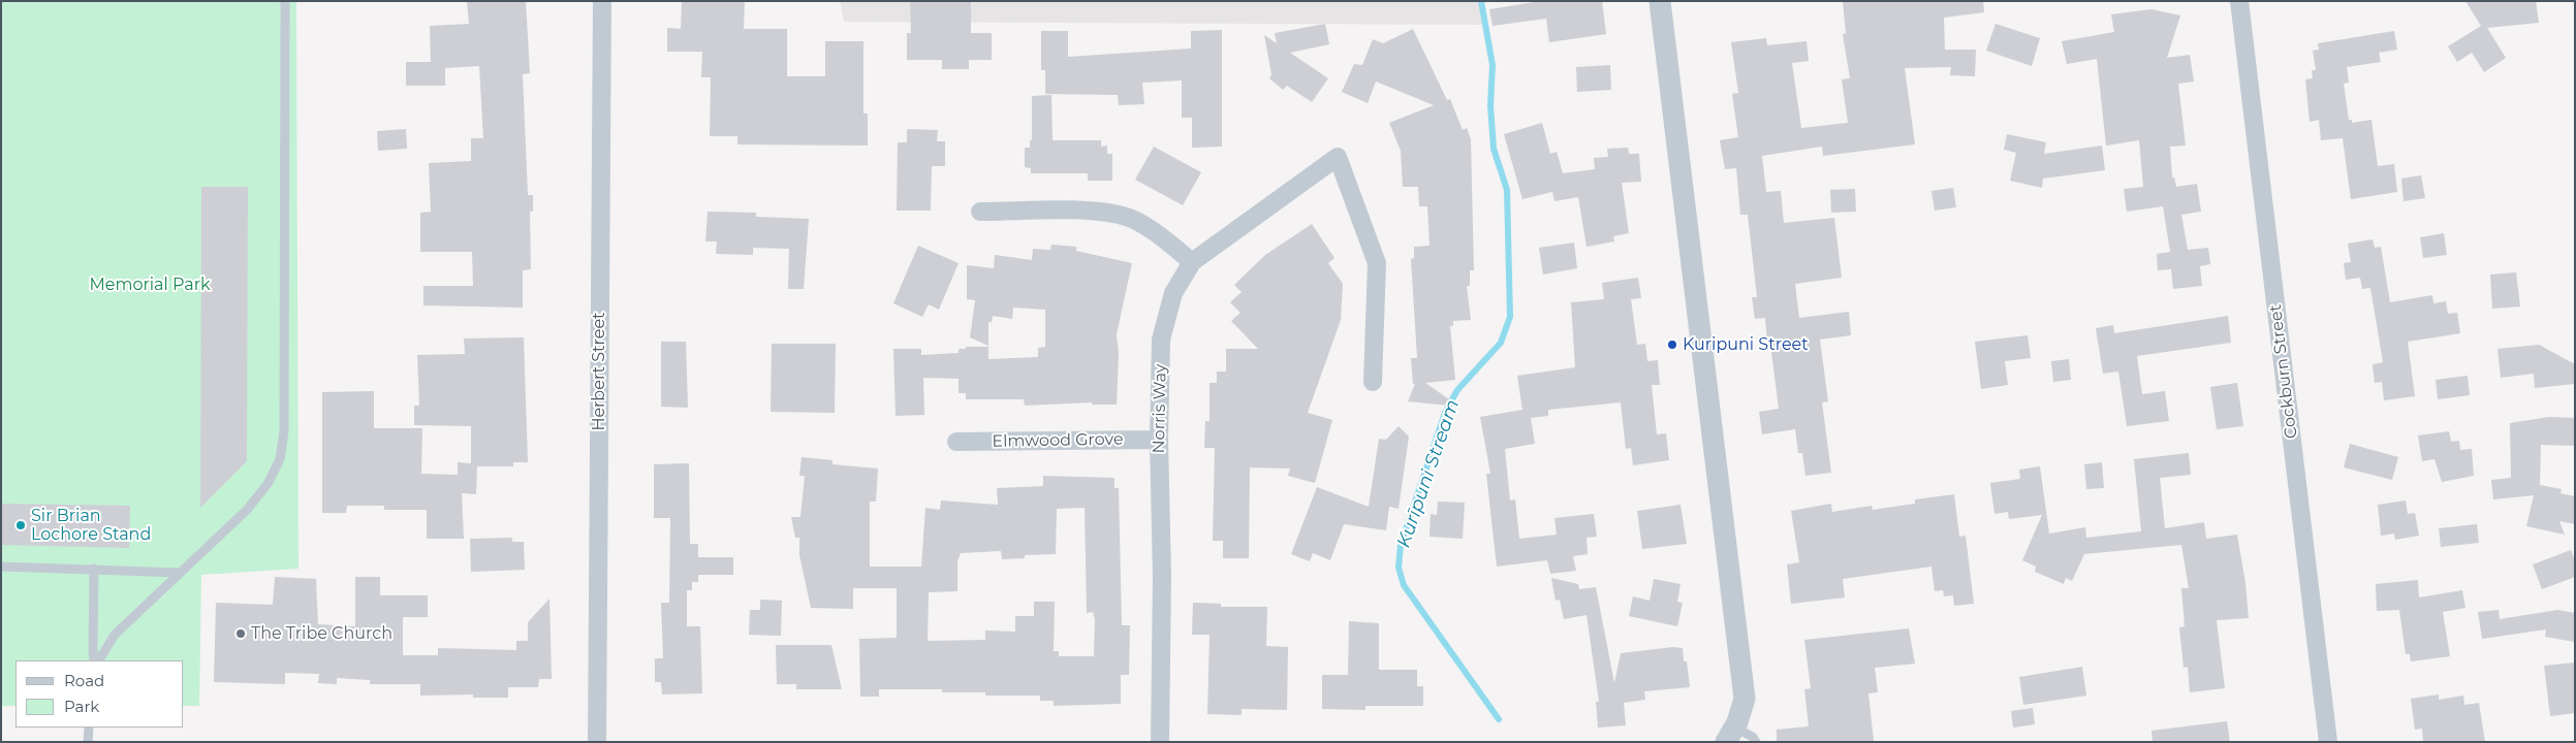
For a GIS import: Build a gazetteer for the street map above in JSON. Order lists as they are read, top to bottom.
{
  "streets": {
    "street": [
      "Herbert Street",
      "Cockburn Street",
      "Norris Way",
      "Elmwood Grove"
    ]
  },
  "crossings": [
    ["Norris Way", "Elmwood Grove"]
  ],
  "water": ["Kurīpuni Stream"],
  "parks": ["Memorial Park"],
  "places": ["Kuripuni Street", "Sir Brian Lochore Stand", "The Tribe Church"],
  "legend": ["Road", "Park"]
}
